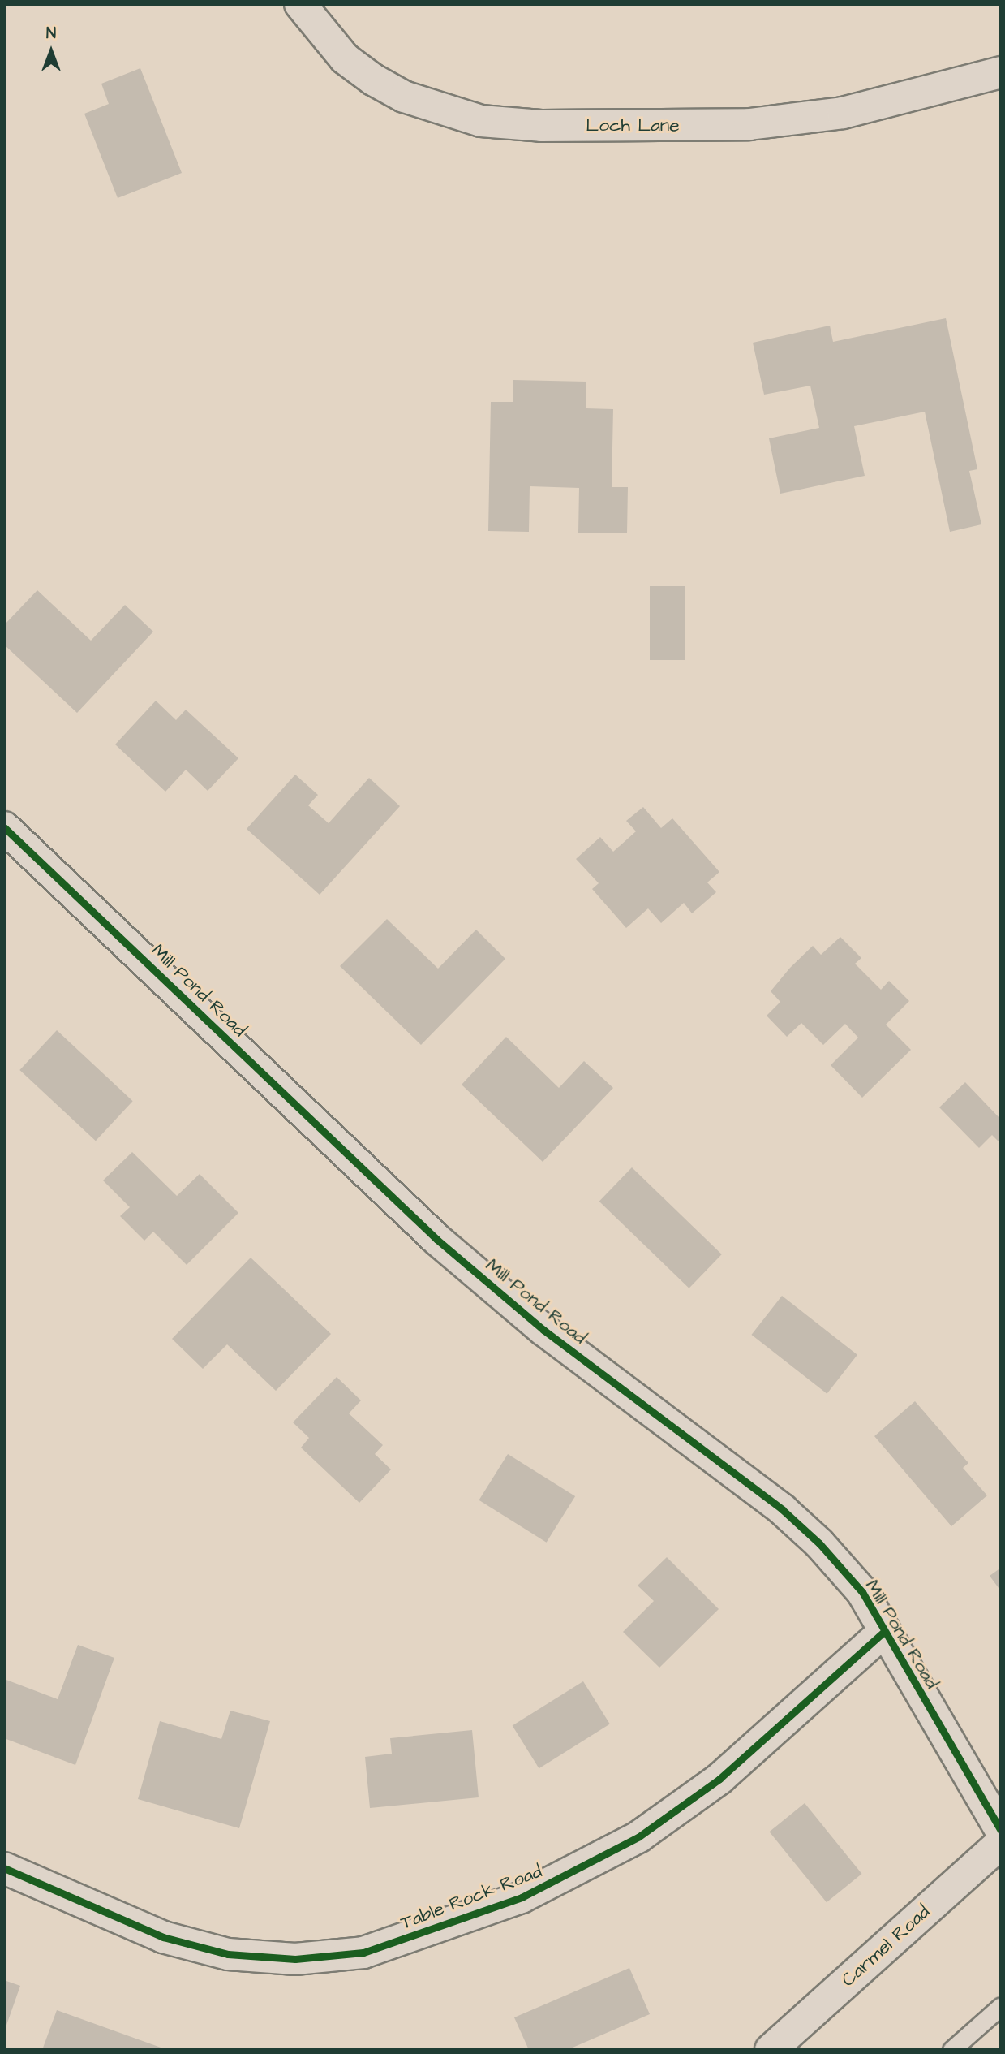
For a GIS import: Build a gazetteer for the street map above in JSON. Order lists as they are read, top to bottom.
{
  "streets": {
    "street": [
      "Loch Lane",
      "Mill Pond Road",
      "Table Rock Road",
      "Carmel Road"
    ]
  },
  "crossings": [
    ["Mill Pond Road", "Table Rock Road"]
  ],
  "north": "top"
}
